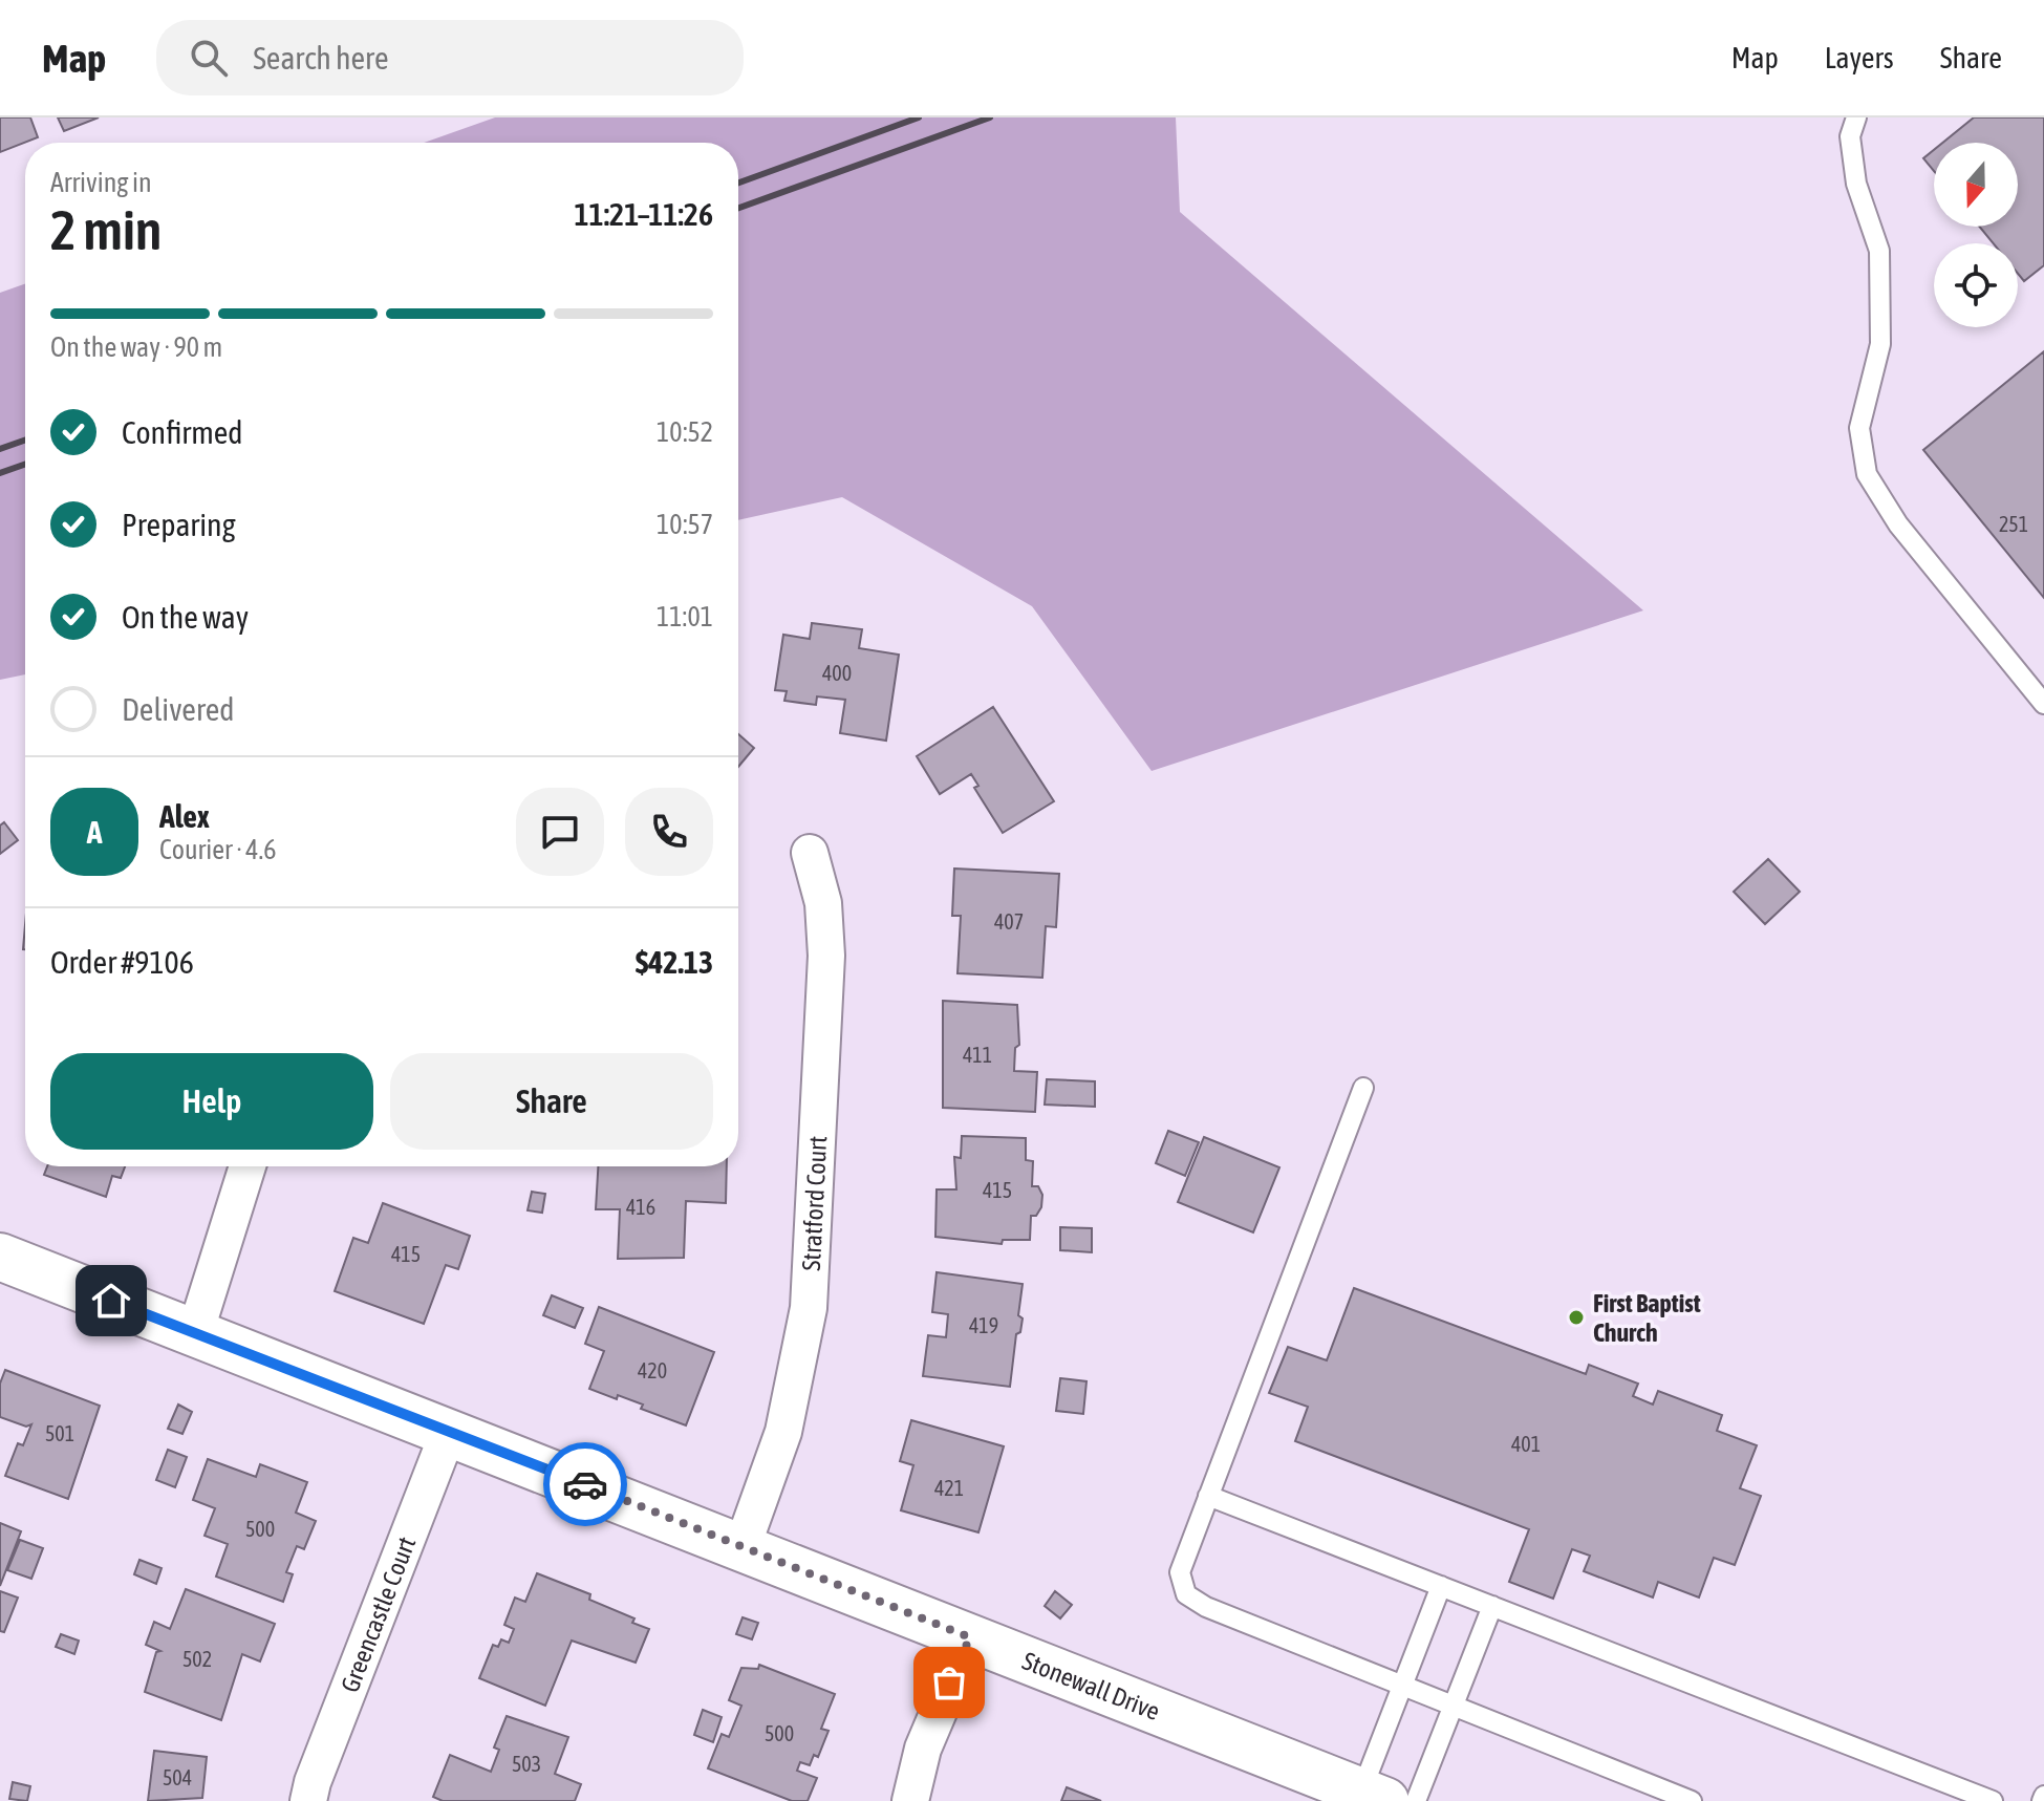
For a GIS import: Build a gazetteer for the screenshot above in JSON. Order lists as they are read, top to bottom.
{
  "streets": {
    "street": ["Stratford Court", "Greencastle Court", "Stonewall Drive"]
  },
  "crossings": [
    ["Stratford Court", "Stonewall Drive"],
    ["Greencastle Court", "Stonewall Drive"]
  ],
  "places": ["First Baptist Church"],
  "house_numbers": [
    "251",
    "400",
    "407",
    "411",
    "415",
    "416",
    "415",
    "419",
    "420",
    "501",
    "401",
    "421",
    "500",
    "502",
    "500",
    "503",
    "504"
  ],
  "north": "bottom",
  "page": {
    "header": "Map",
    "search": "Search here",
    "nav": ["Map", "Layers", "Share"],
    "heading": ["2 min", "Arriving in", "11:21–11:26"],
    "panel": [
      "Alex",
      "Courier · 4.6",
      "Order #9106",
      "$42.13"
    ],
    "bar": "On the way · 90 m",
    "list": [
      ["Confirmed", "10:52"],
      ["Preparing", "10:57"],
      ["On the way", "11:01"],
      "Delivered"
    ],
    "round": "A",
    "buttons": ["Help", "Share"]
  }
}
